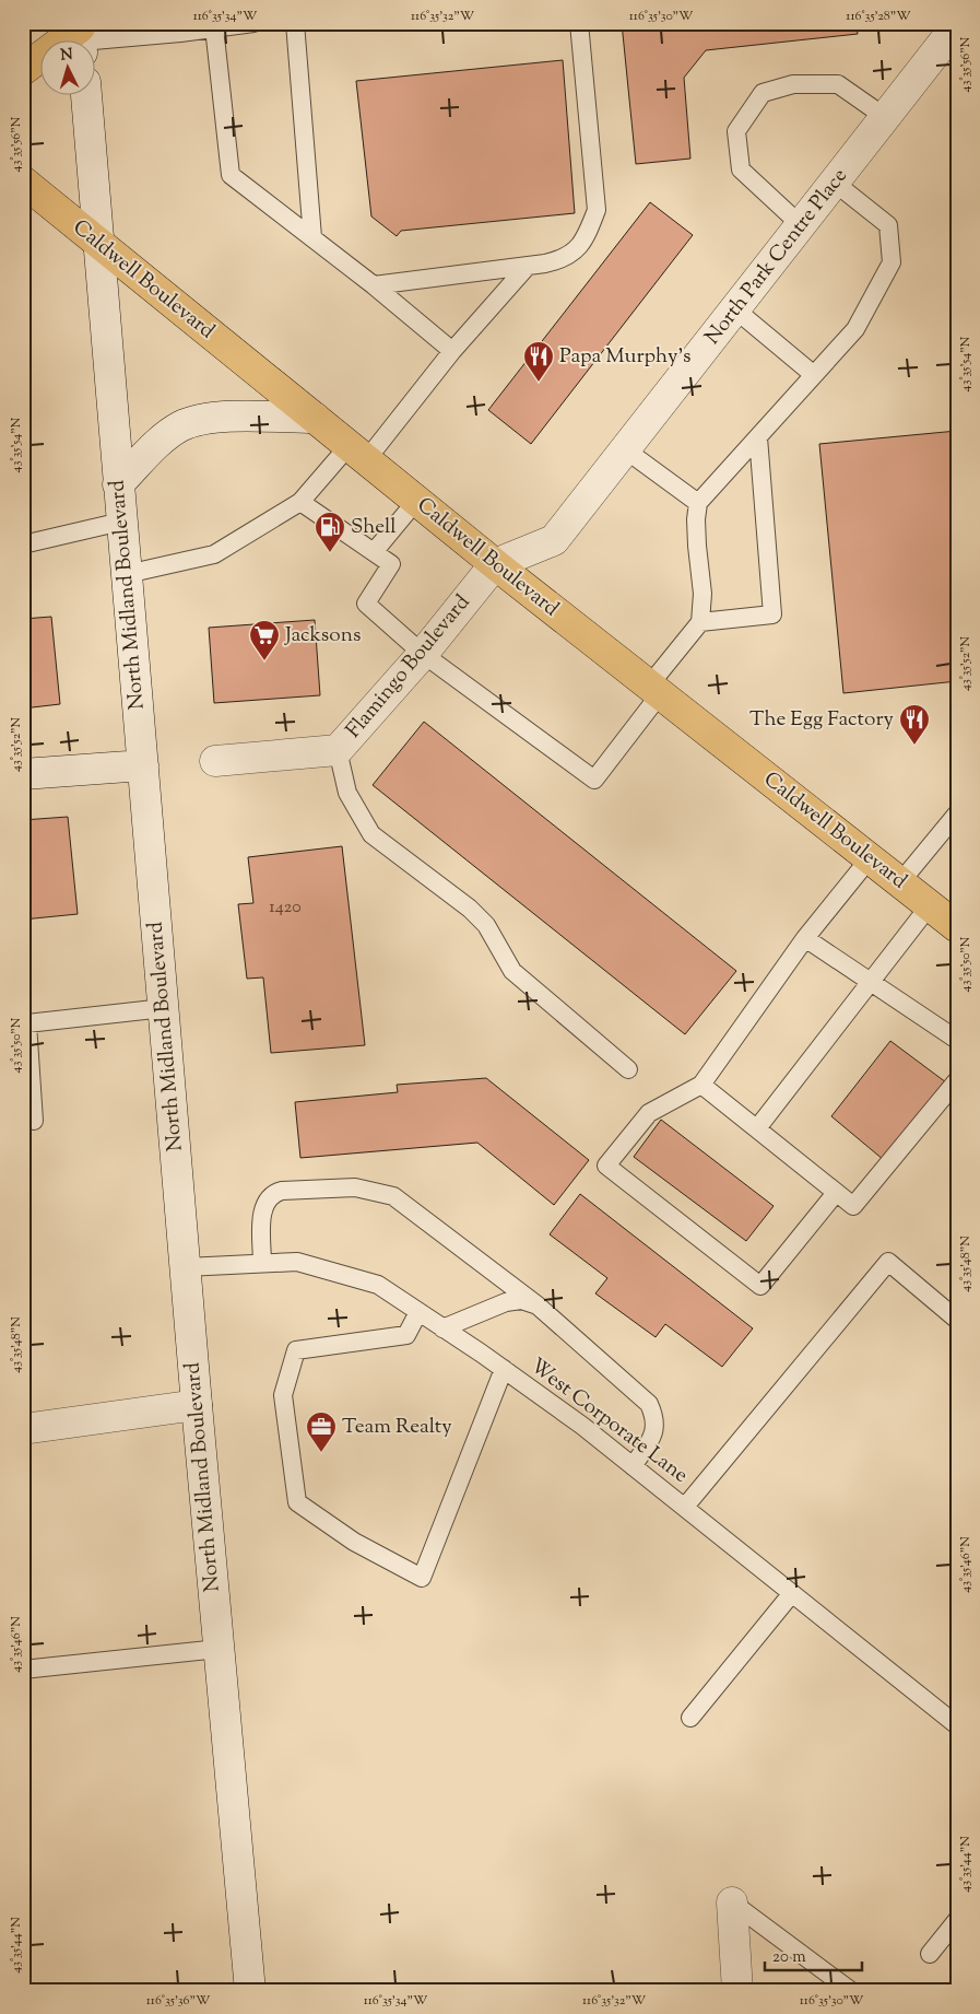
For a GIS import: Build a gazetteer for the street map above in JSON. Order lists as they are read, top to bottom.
{
  "streets": {
    "main road": [
      "North Park Centre Place",
      "Caldwell Boulevard",
      "North Midland Boulevard",
      "Flamingo Boulevard"
    ],
    "lane": ["West Corporate Lane"]
  },
  "crossings": [
    ["North Park Centre Place", "Caldwell Boulevard"],
    ["North Park Centre Place", "Flamingo Boulevard"],
    ["Caldwell Boulevard", "North Midland Boulevard"],
    ["Caldwell Boulevard", "Flamingo Boulevard"],
    ["North Midland Boulevard", "West Corporate Lane"]
  ],
  "places": {
    "restaurant": ["Papa Murphy's", "The Egg Factory"],
    "fuel station": ["Shell"],
    "supermarket": ["Jacksons"],
    "office": ["Team Realty"]
  },
  "house_numbers": ["1420"],
  "scale_bar": "20 m",
  "north": "top",
  "coordinates": [
    "116°35'34\"W",
    "116°35'32\"W",
    "116°35'30\"W",
    "116°35'28\"W",
    "43°35'56\"N",
    "43°35'54\"N",
    "43°35'52\"N",
    "43°35'50\"N",
    "43°35'48\"N",
    "43°35'46\"N",
    "43°35'44\"N",
    "116°35'36\"W"
  ]
}
